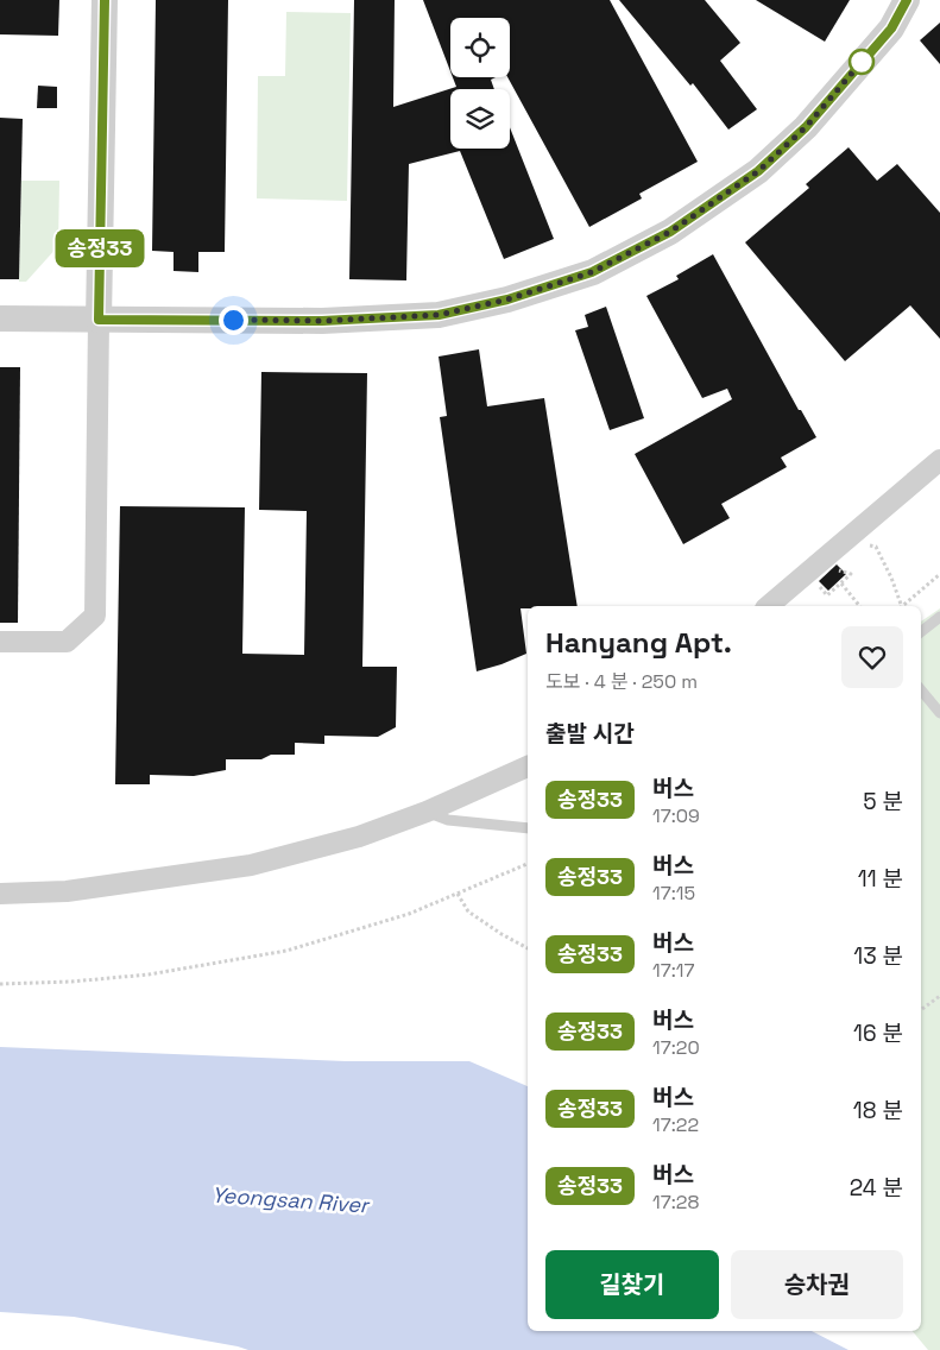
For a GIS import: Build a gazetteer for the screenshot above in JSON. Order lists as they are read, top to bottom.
{
  "water": ["Yeongsan River"],
  "lines": ["bus line 송정33"],
  "page": {
    "on_map": "송정33",
    "heading": [
      ["Hanyang Apt.", "도보 · 4 분 · 250 m"],
      "출발 시간"
    ],
    "list": [
      {
        "mark": "송정33",
        "name": "버스",
        "note": "17:09",
        "value": "5 분"
      },
      {
        "mark": "송정33",
        "name": "버스",
        "note": "17:15",
        "value": "11 분"
      },
      {
        "mark": "송정33",
        "name": "버스",
        "note": "17:17",
        "value": "13 분"
      },
      {
        "mark": "송정33",
        "name": "버스",
        "note": "17:20",
        "value": "16 분"
      },
      {
        "mark": "송정33",
        "name": "버스",
        "note": "17:22",
        "value": "18 분"
      },
      {
        "mark": "송정33",
        "name": "버스",
        "note": "17:28",
        "value": "24 분"
      }
    ],
    "buttons": ["길찾기", "승차권"]
  }
}
